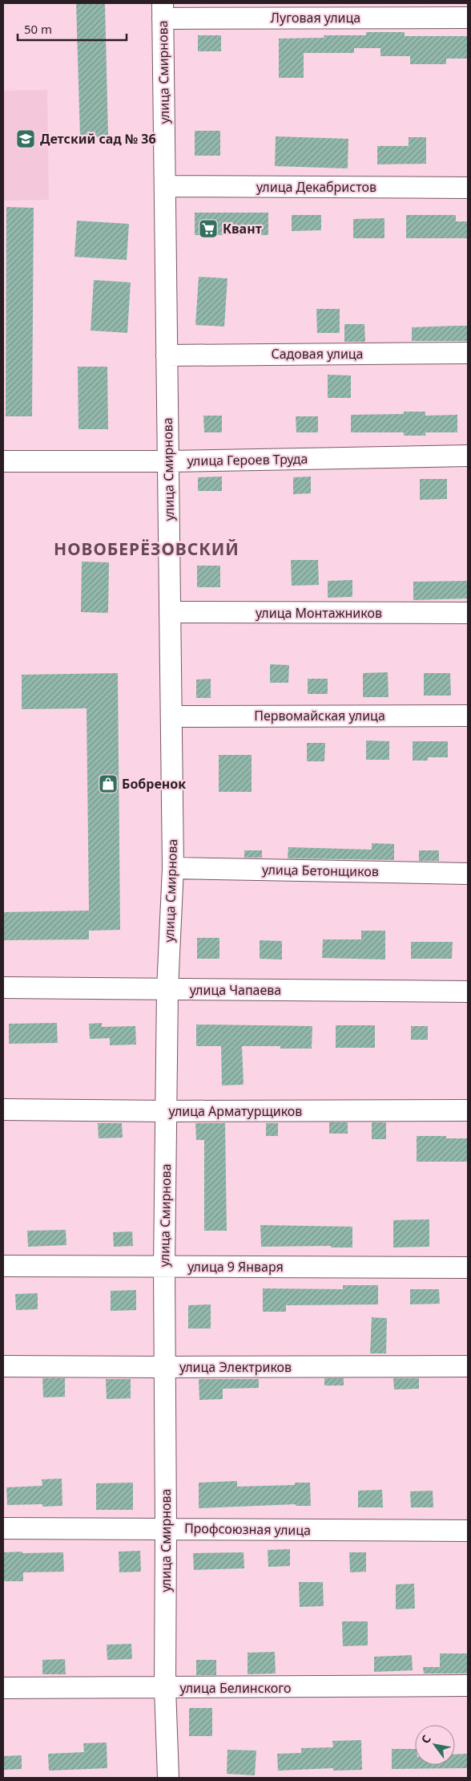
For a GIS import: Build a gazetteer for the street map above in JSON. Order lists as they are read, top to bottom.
{
  "streets": {
    "street": [
      "Луговая улица",
      "улица Смирнова",
      "улица Декабристов",
      "Садовая улица",
      "улица Героев Труда",
      "улица Монтажников",
      "Первомайская улица",
      "улица Бетонщиков",
      "улица Чапаева",
      "улица Арматурщиков",
      "улица 9 Января",
      "улица Электриков",
      "Профсоюзная улица",
      "улица Белинского"
    ]
  },
  "crossings": [
    ["Луговая улица", "улица Смирнова"],
    ["улица Смирнова", "улица Декабристов"],
    ["улица Смирнова", "Садовая улица"],
    ["улица Смирнова", "улица Героев Труда"],
    ["улица Смирнова", "улица Монтажников"],
    ["улица Смирнова", "Первомайская улица"],
    ["улица Смирнова", "улица Бетонщиков"],
    ["улица Смирнова", "улица Чапаева"],
    ["улица Смирнова", "улица Арматурщиков"],
    ["улица Смирнова", "улица 9 Января"],
    ["улица Смирнова", "улица Электриков"],
    ["улица Смирнова", "Профсоюзная улица"],
    ["улица Смирнова", "улица Белинского"]
  ],
  "districts": ["НОВОБЕРЁЗОВСКИЙ"],
  "places": {
    "school or university": ["Детский сад № 36"],
    "supermarket": ["Квант"],
    "shop": ["Бобренок"]
  },
  "scale_bar": "50 m",
  "north": "top left"
}
